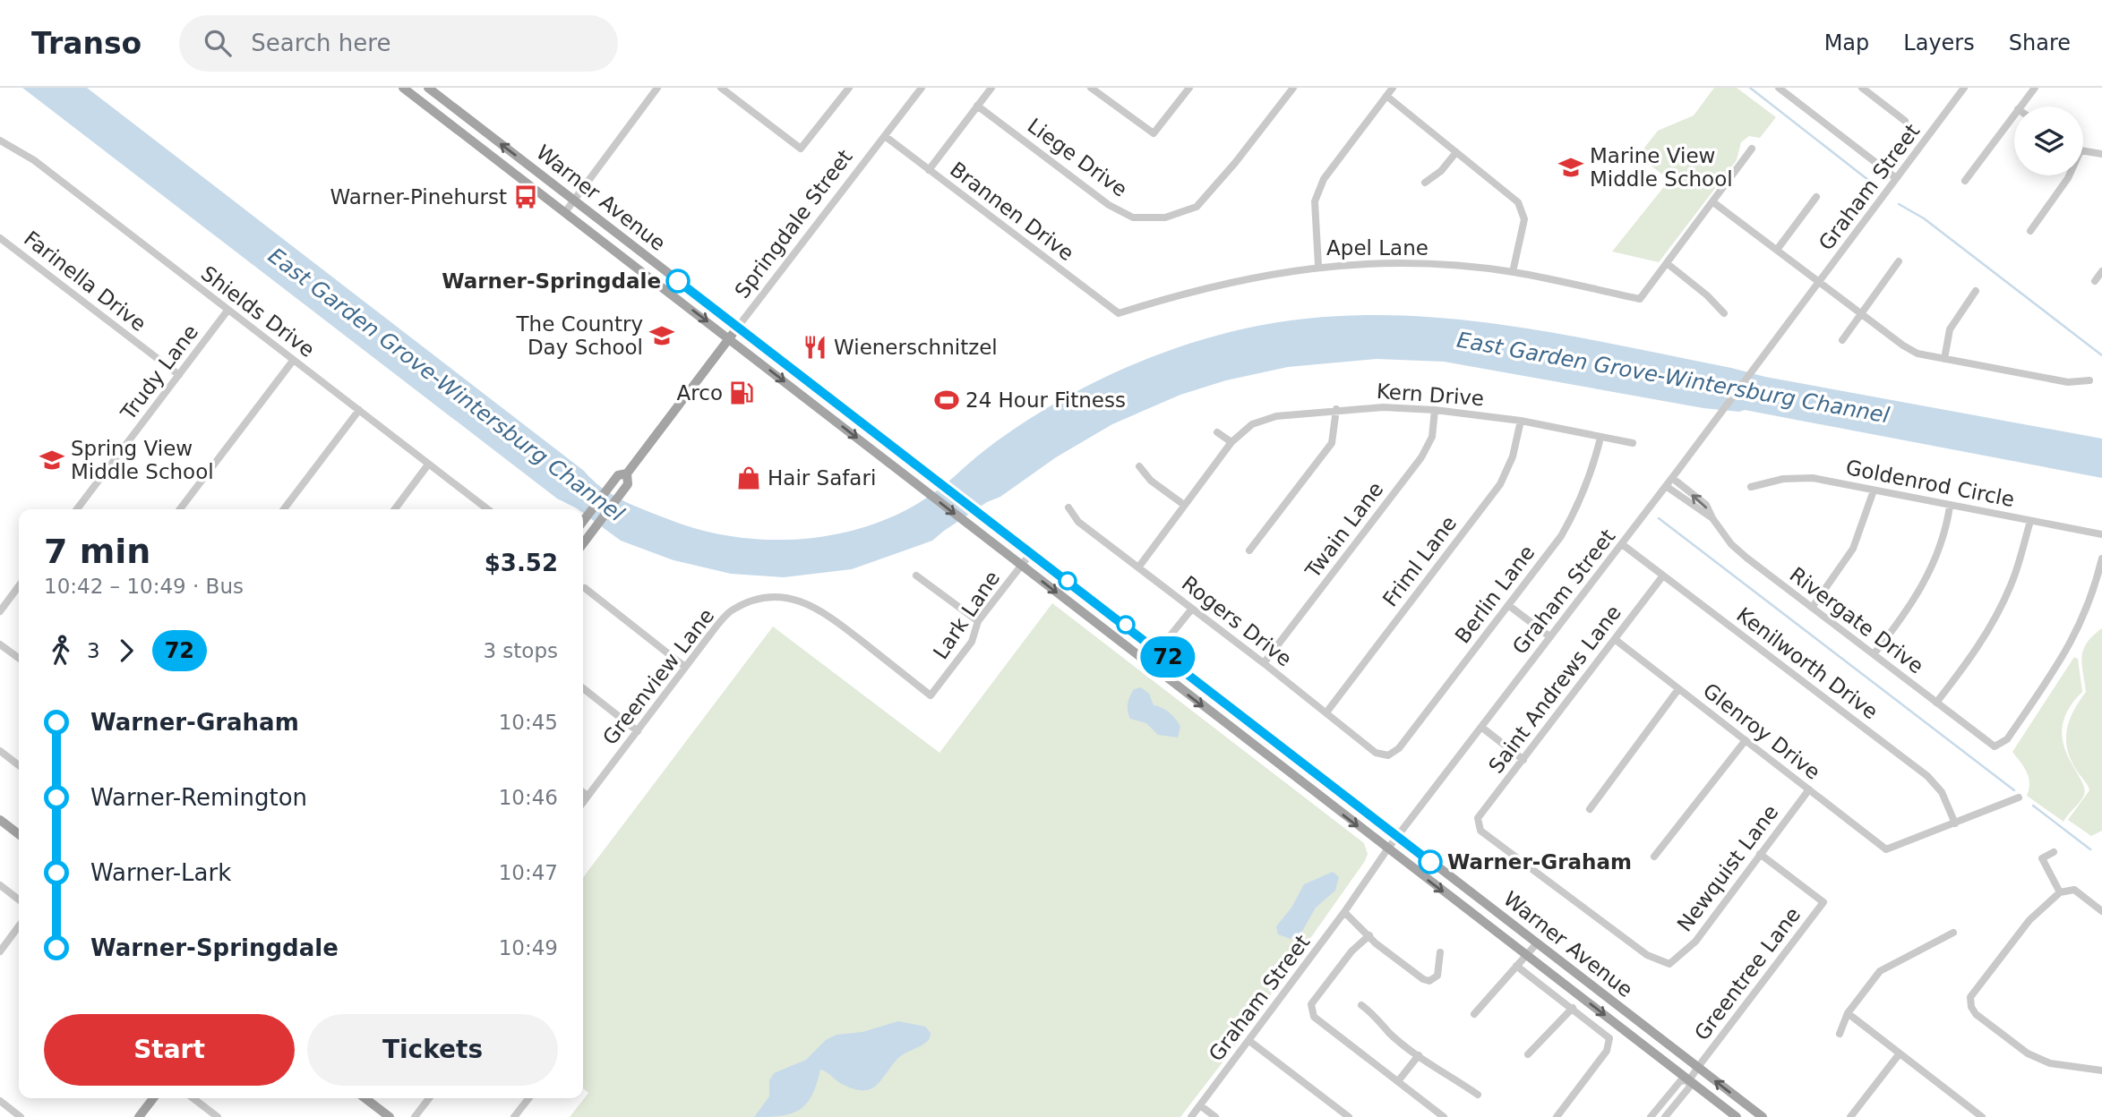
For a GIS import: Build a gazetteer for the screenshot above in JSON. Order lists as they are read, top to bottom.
{
  "streets": {
    "main road": ["Warner Avenue", "Springdale Street"],
    "street": [
      "Liege Drive",
      "Graham Street",
      "Brannen Drive",
      "Apel Lane",
      "Farinella Drive",
      "Shields Drive",
      "Trudy Lane",
      "Kern Drive",
      "Goldenrod Circle",
      "Twain Lane",
      "Friml Lane",
      "Berlin Lane",
      "Lark Lane",
      "Rivergate Drive",
      "Rogers Drive",
      "Kenilworth Drive",
      "Greenview Lane",
      "Saint Andrews Lane",
      "Glenroy Drive",
      "Newquist Lane",
      "Greentree Lane"
    ]
  },
  "crossings": [
    ["Graham Street", "Warner Avenue"],
    ["Graham Street", "Rivergate Drive"],
    ["Graham Street", "Kenilworth Drive"],
    ["Warner Avenue", "Springdale Street"],
    ["Warner Avenue", "Lark Lane"],
    ["Warner Avenue", "Greentree Lane"],
    ["Brannen Drive", "Springdale Street"],
    ["Brannen Drive", "Apel Lane"],
    ["Farinella Drive", "Trudy Lane"],
    ["Shields Drive", "Trudy Lane"],
    ["Kern Drive", "Twain Lane"],
    ["Kern Drive", "Friml Lane"],
    ["Kern Drive", "Berlin Lane"],
    ["Kern Drive", "Rogers Drive"],
    ["Twain Lane", "Rogers Drive"],
    ["Friml Lane", "Rogers Drive"],
    ["Berlin Lane", "Rogers Drive"],
    ["Lark Lane", "Greenview Lane"],
    ["Kenilworth Drive", "Saint Andrews Lane"],
    ["Kenilworth Drive", "Glenroy Drive"],
    ["Saint Andrews Lane", "Glenroy Drive"],
    ["Saint Andrews Lane", "Newquist Lane"],
    ["Glenroy Drive", "Newquist Lane"],
    ["Newquist Lane", "Greentree Lane"]
  ],
  "water": ["East Garden Grove-Wintersburg Channel"],
  "places": {
    "school or university": ["Marine View Middle School", "The Country Day School", "Spring View Middle School"],
    "bus stop": ["Warner-Pinehurst"],
    "other": ["Warner-Springdale", "Warner-Graham"],
    "restaurant": ["Wienerschnitzel"],
    "fuel station": ["Arco"],
    "sports": ["24 Hour Fitness"],
    "shop": ["Hair Safari"]
  },
  "lines": ["bus line 72"],
  "page": {
    "header": "Transo",
    "search": "Search here",
    "nav": ["Map", "Layers", "Share"],
    "on_map": "72",
    "heading": ["7 min", "10:42 – 10:49 · Bus", "$3.52"],
    "legs": ["3", "72", "3 stops"],
    "list": [
      {
        "name": "Warner-Graham",
        "value": "10:45"
      },
      {
        "name": "Warner-Remington",
        "value": "10:46"
      },
      {
        "name": "Warner-Lark",
        "value": "10:47"
      },
      {
        "name": "Warner-Springdale",
        "value": "10:49"
      }
    ],
    "buttons": ["Start", "Tickets"]
  }
}
